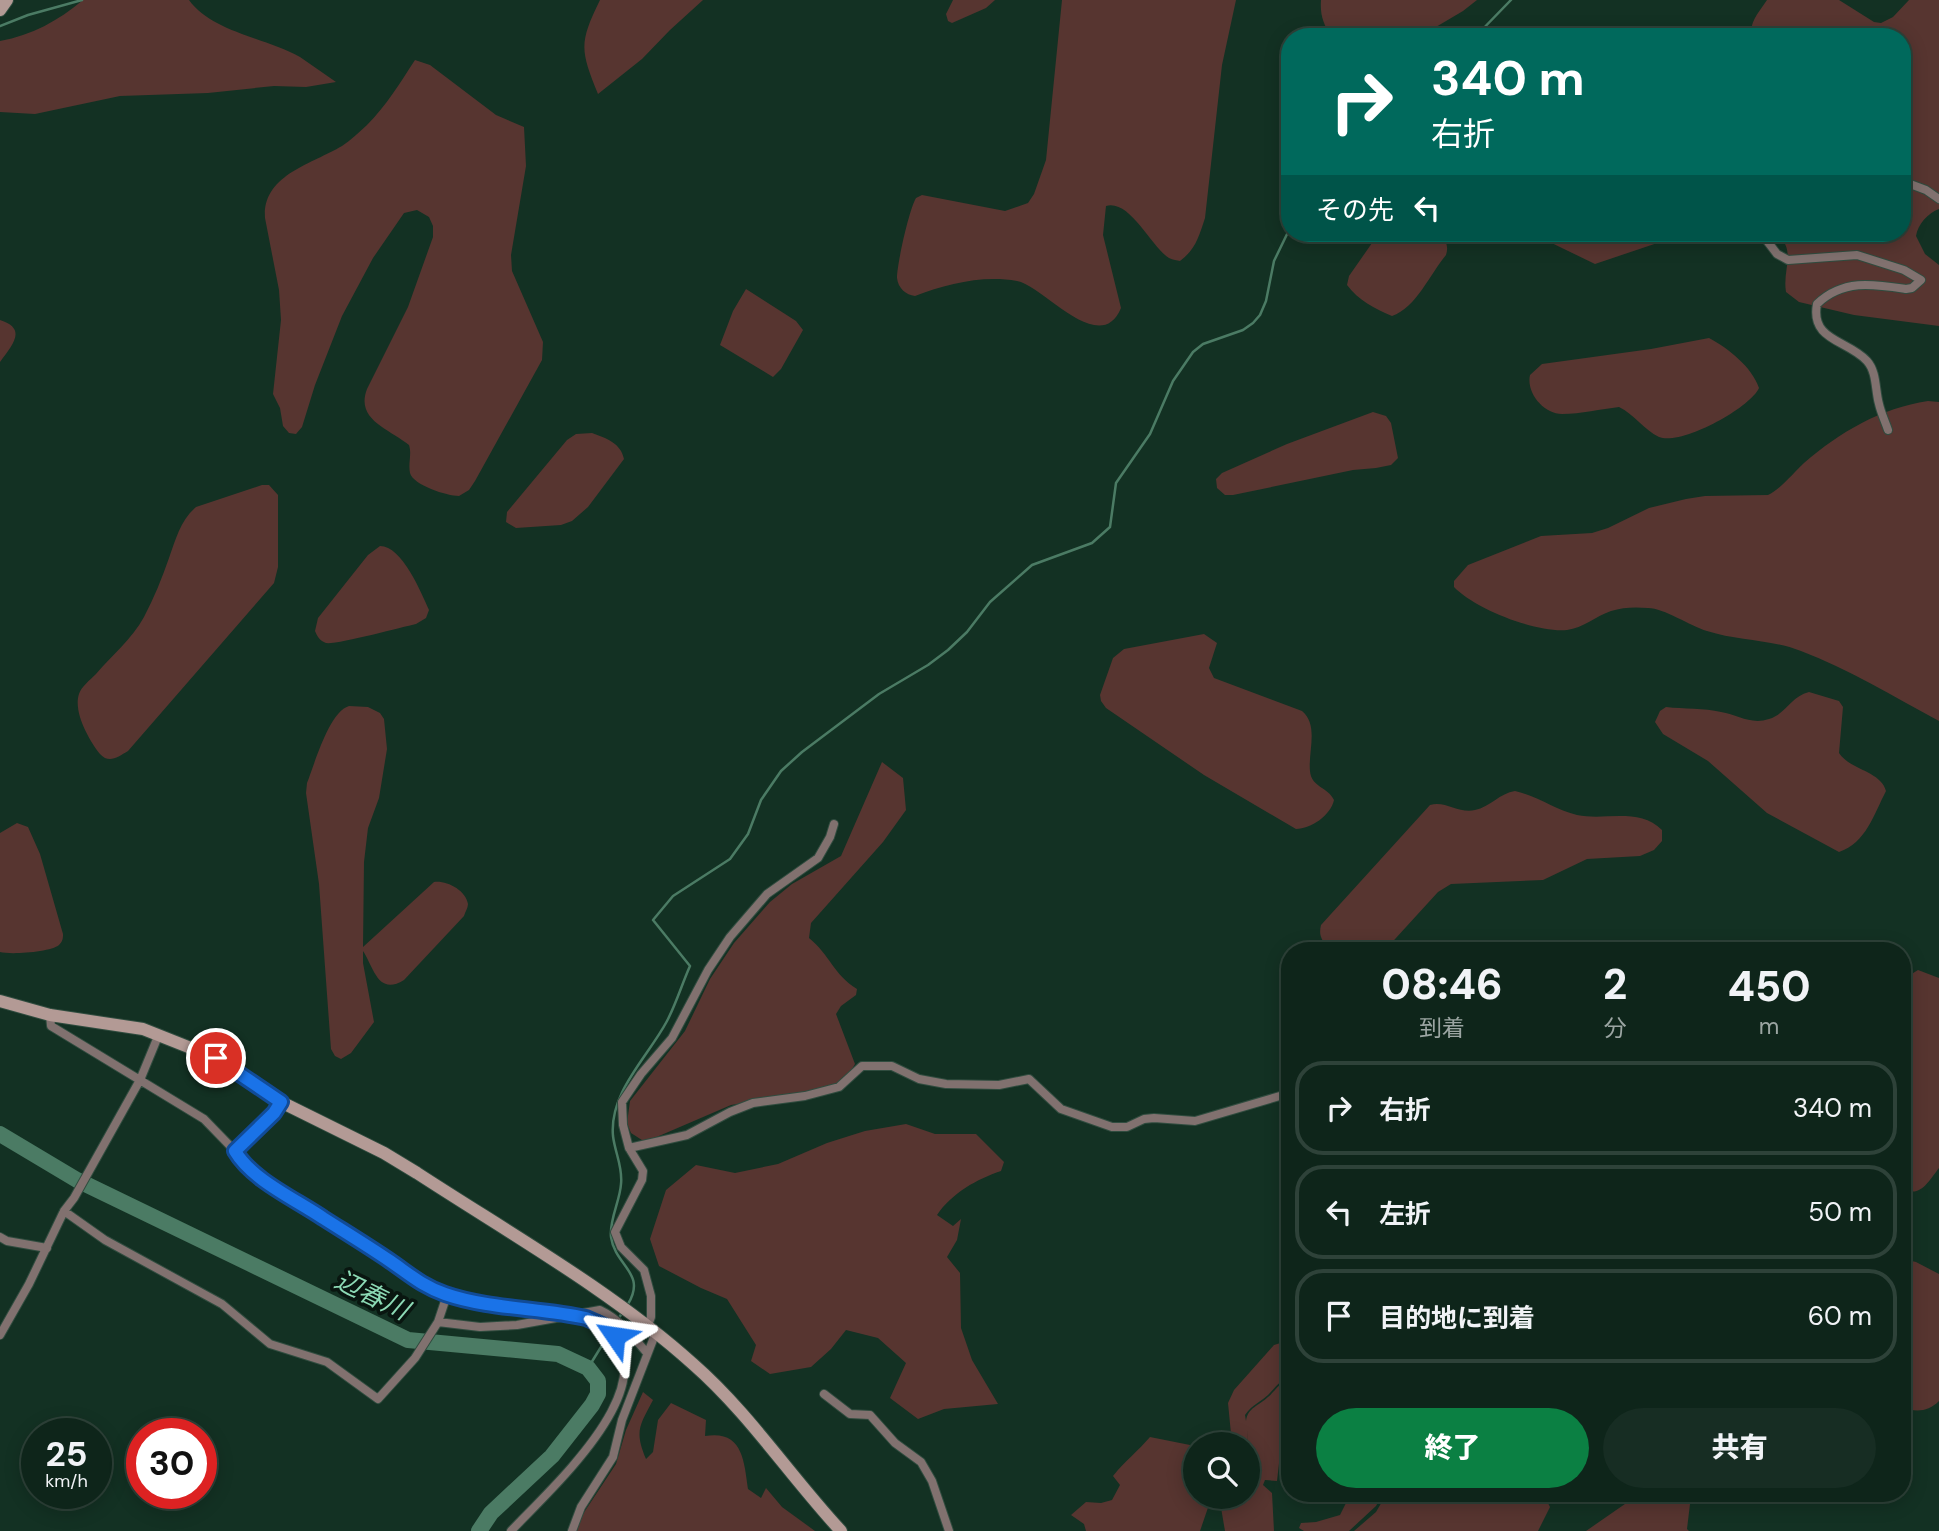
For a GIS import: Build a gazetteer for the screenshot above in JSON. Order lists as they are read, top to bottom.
{
  "water": ["辺春川"],
  "page": {
    "turn": ["340 m", "右折"],
    "then": "その先",
    "eta": [
      "08:46",
      "到着",
      "2",
      "分",
      "450",
      "m"
    ],
    "list": [
      {
        "name": "右折",
        "value": "340 m"
      },
      {
        "name": "左折",
        "value": "50 m"
      },
      {
        "name": "目的地に到着",
        "value": "60 m"
      }
    ],
    "buttons": ["終了", "共有"],
    "speed": "25 km/h",
    "limit": "30"
  }
}
